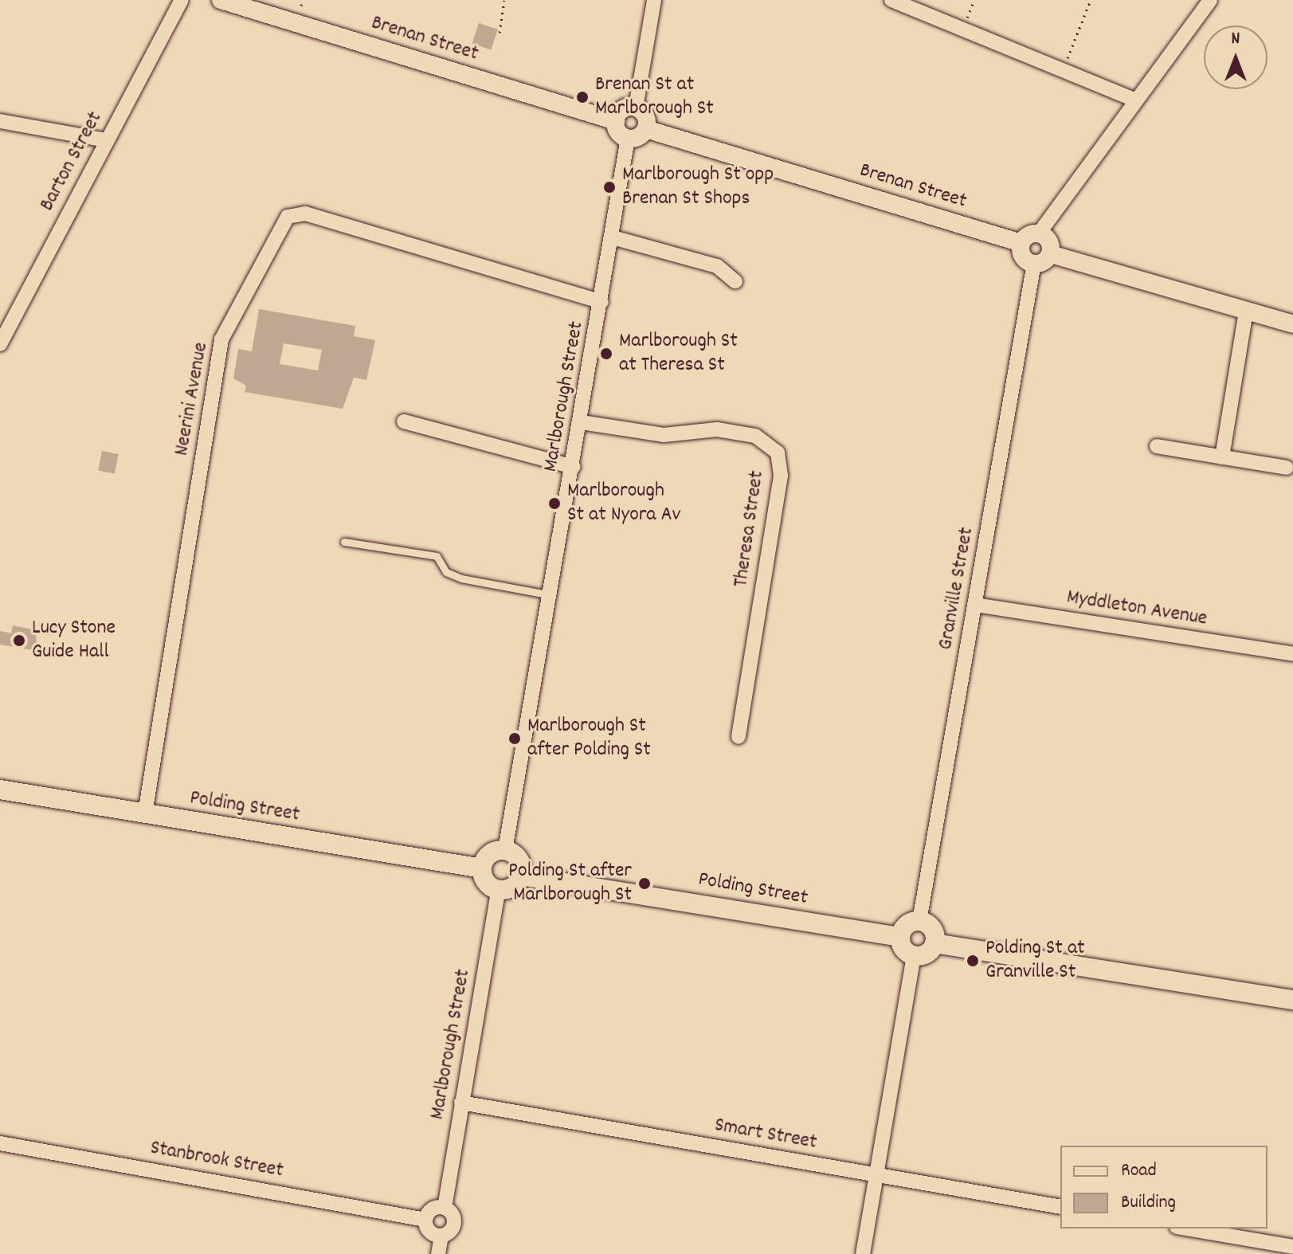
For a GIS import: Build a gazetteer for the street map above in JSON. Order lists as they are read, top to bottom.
{
  "streets": {
    "main road": ["Polding Street"],
    "street": [
      "Brenan Street",
      "Barton Street",
      "Marlborough Street",
      "Neerini Avenue",
      "Theresa Street",
      "Granville Street",
      "Myddleton Avenue",
      "Smart Street",
      "Stanbrook Street"
    ]
  },
  "crossings": [
    ["Brenan Street", "Marlborough Street"],
    ["Marlborough Street", "Neerini Avenue"],
    ["Marlborough Street", "Theresa Street"],
    ["Marlborough Street", "Polding Street"],
    ["Marlborough Street", "Smart Street"],
    ["Marlborough Street", "Stanbrook Street"],
    ["Neerini Avenue", "Polding Street"],
    ["Granville Street", "Myddleton Avenue"],
    ["Granville Street", "Polding Street"]
  ],
  "places": [
    "Brenan St at Marlborough St",
    "Marlborough St opp Brenan St Shops",
    "Marlborough St at Theresa St",
    "Marlborough St at Nyora Av",
    "Lucy Stone Guide Hall",
    "Marlborough St after Polding St",
    "Polding St after Marlborough St",
    "Polding St at Granville St"
  ],
  "legend": ["Road", "Building"],
  "north": "top"
}
